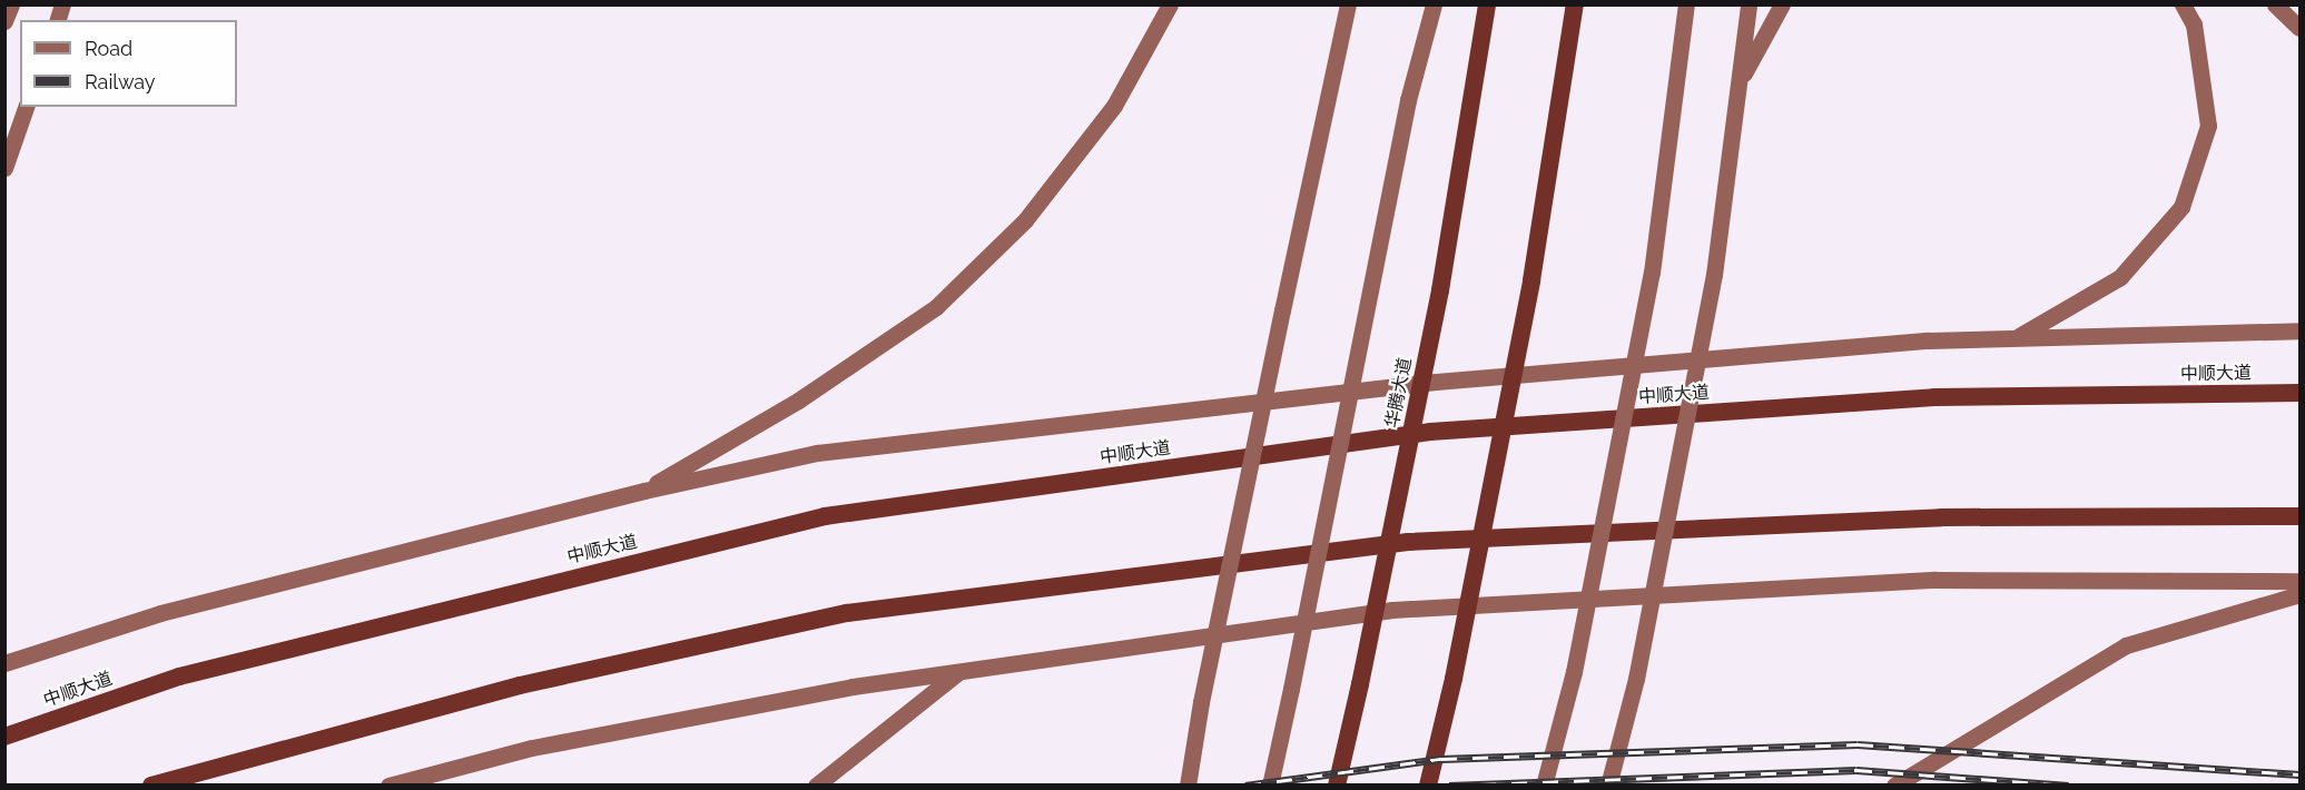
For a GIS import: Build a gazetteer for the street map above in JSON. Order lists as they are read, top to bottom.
{
  "streets": {
    "highway": ["中顺大道", "华腾大道"]
  },
  "legend": ["Road", "Railway"]
}
